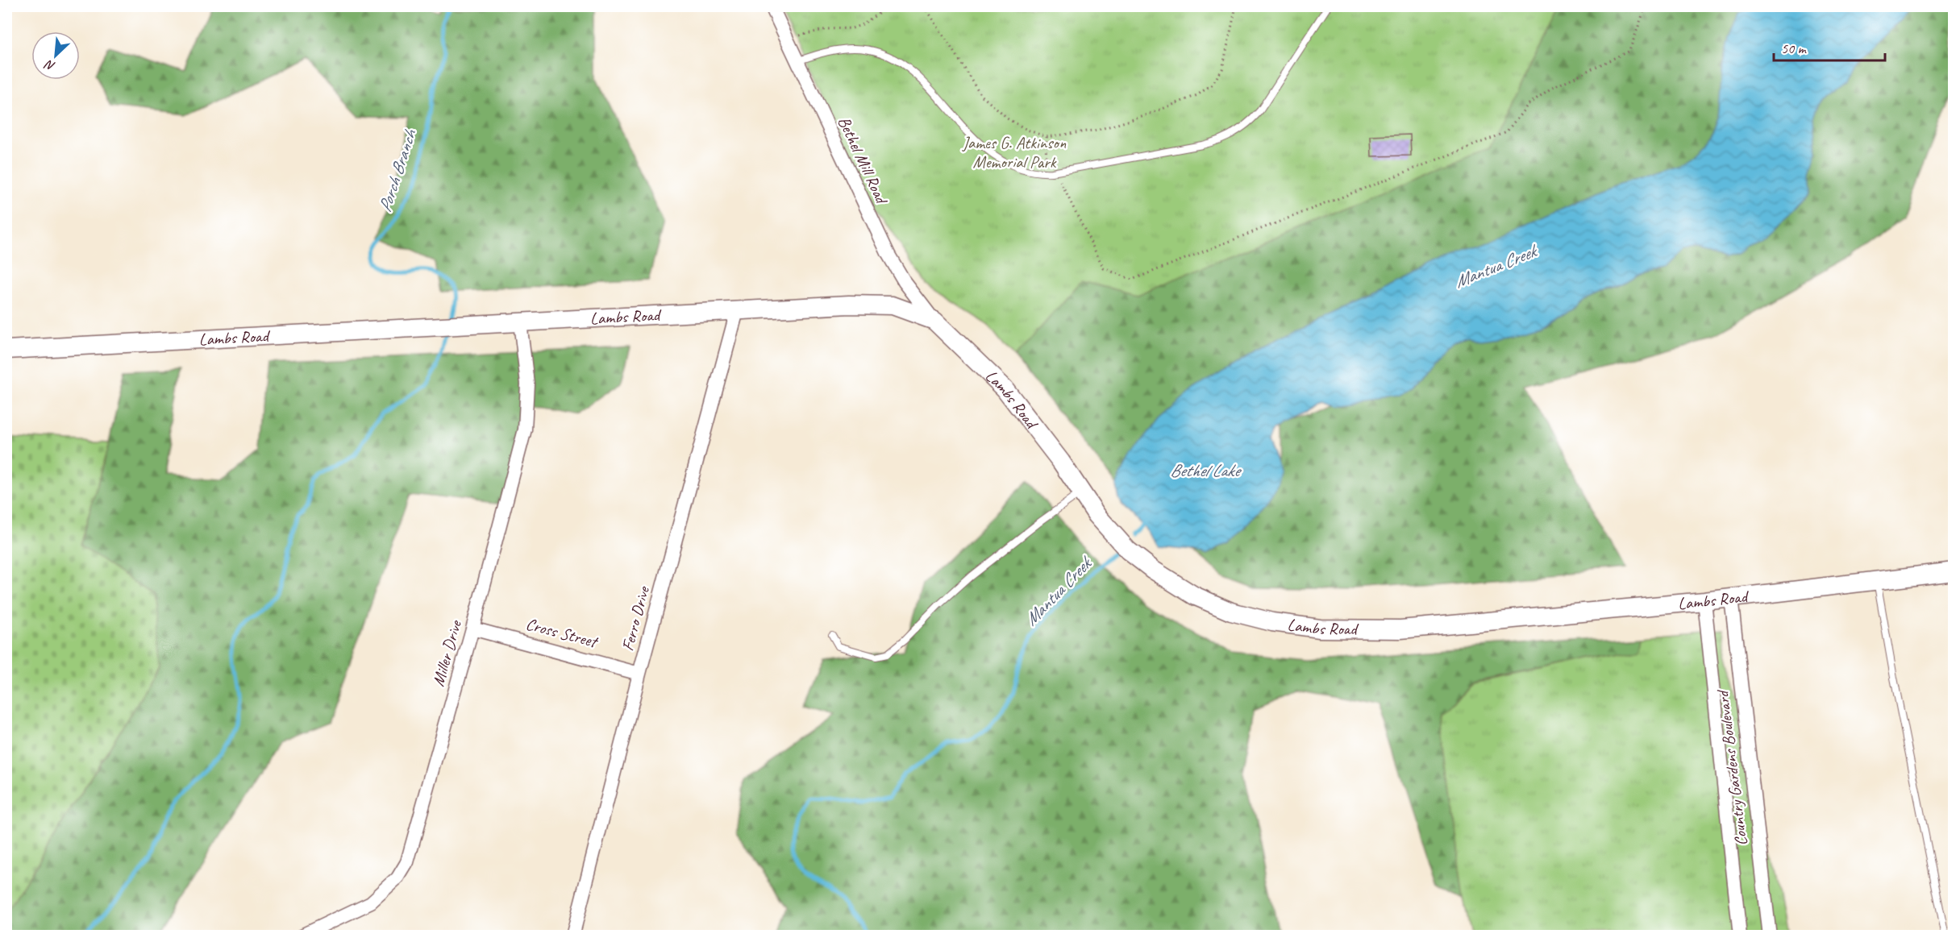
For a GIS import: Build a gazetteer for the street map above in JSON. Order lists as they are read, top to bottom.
{
  "streets": {
    "main road": ["Lambs Road"],
    "street": [
      "Bethel Mill Road",
      "Ferro Drive",
      "Cross Street",
      "Miller Drive",
      "Country Gardens Boulevard"
    ]
  },
  "crossings": [
    ["Bethel Mill Road", "Lambs Road"],
    ["Lambs Road", "Ferro Drive"],
    ["Lambs Road", "Miller Drive"],
    ["Lambs Road", "Country Gardens Boulevard"],
    ["Ferro Drive", "Cross Street"],
    ["Cross Street", "Miller Drive"]
  ],
  "water": ["Porch Branch", "Mantua Creek", "Bethel Lake"],
  "parks": ["James G. Atkinson Memorial Park"],
  "scale_bar": "50 m",
  "north": "bottom left"
}
